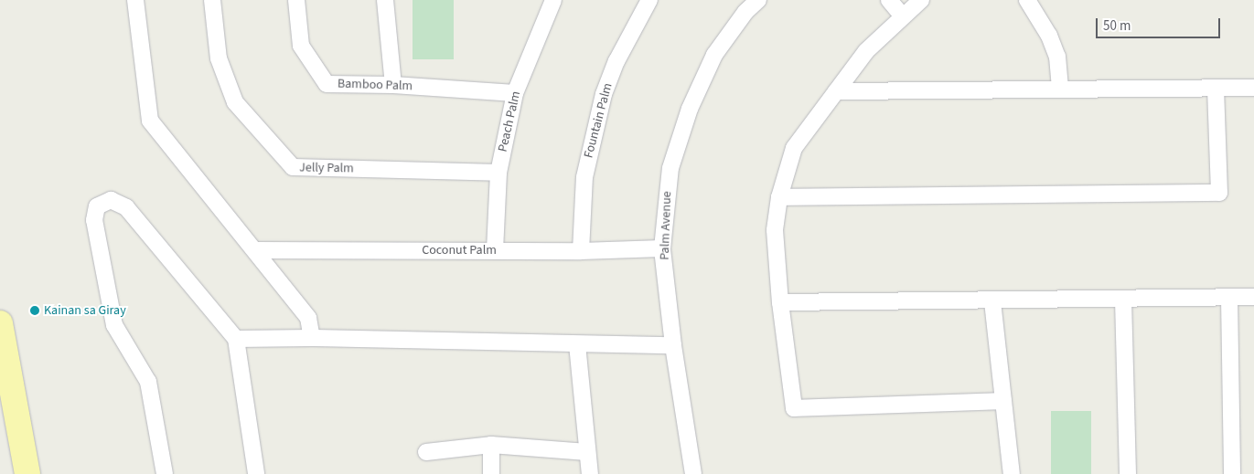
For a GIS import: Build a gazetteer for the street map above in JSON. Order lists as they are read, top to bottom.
{
  "streets": {
    "street": [
      "Bamboo Palm",
      "Fountain Palm",
      "Peach Palm",
      "Jelly Palm",
      "Palm Avenue",
      "Coconut Palm"
    ]
  },
  "crossings": [
    ["Bamboo Palm", "Peach Palm"],
    ["Fountain Palm", "Coconut Palm"],
    ["Peach Palm", "Jelly Palm"],
    ["Peach Palm", "Coconut Palm"],
    ["Palm Avenue", "Coconut Palm"]
  ],
  "places": ["Kainan sa Giray"],
  "scale_bar": "50 m"
}
